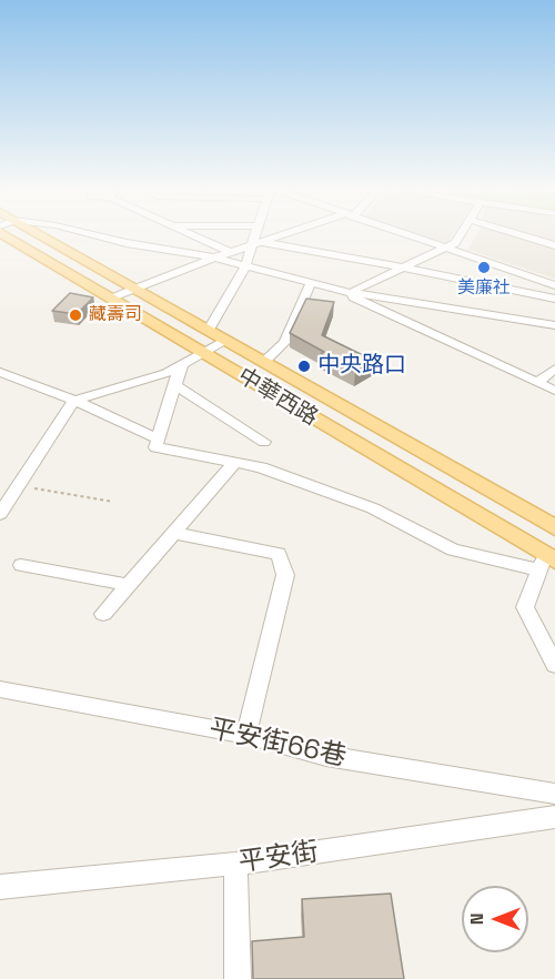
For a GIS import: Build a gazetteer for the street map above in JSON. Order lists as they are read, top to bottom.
{
  "streets": {
    "main road": ["中華西路"],
    "street": ["平安街66巷", "平安街"]
  },
  "places": ["美廉社", "藏壽司", "中央路口"],
  "north": "left"
}
